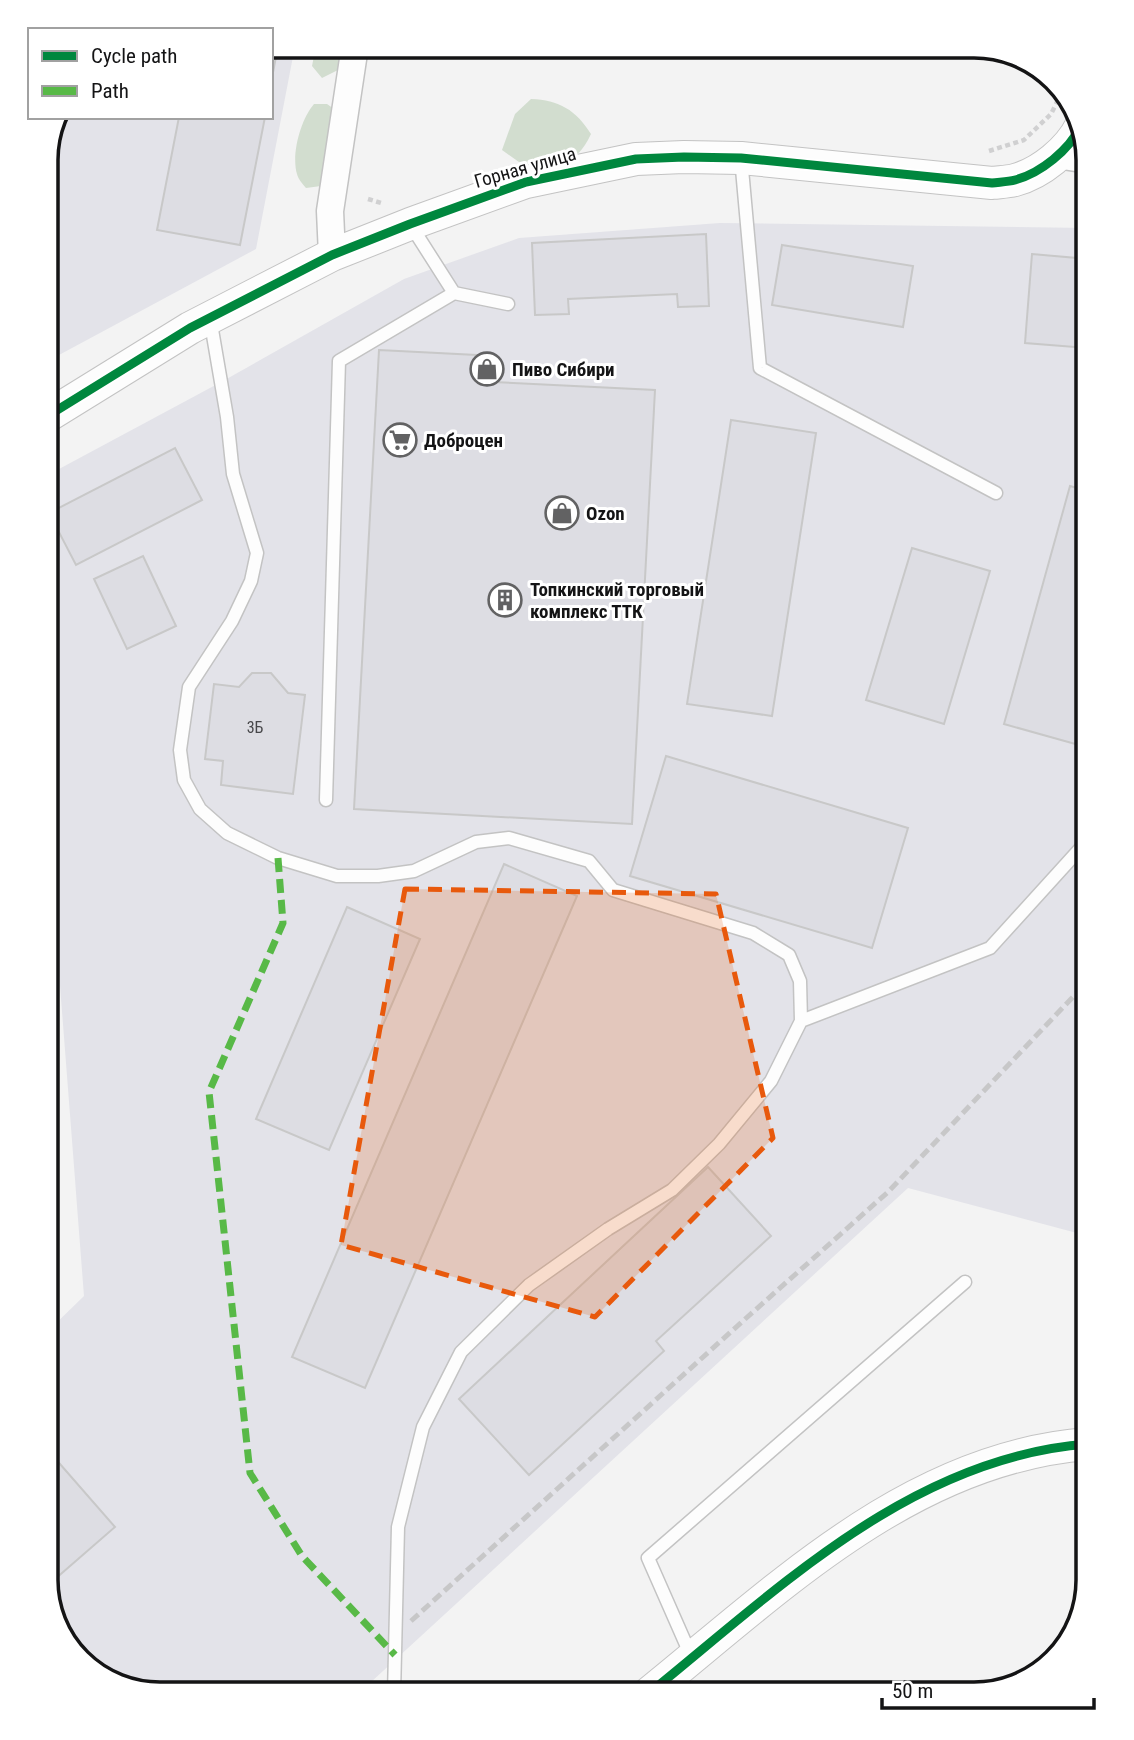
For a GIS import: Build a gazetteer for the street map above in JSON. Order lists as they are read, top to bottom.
{
  "streets": {
    "street": ["Горная улица"]
  },
  "places": {
    "shop": ["Пиво Сибири", "Ozon"],
    "supermarket": ["Доброцен"],
    "building": ["Топкинский торговый комплекс ТТК"]
  },
  "house_numbers": ["3Б"],
  "legend": ["Cycle path", "Path"],
  "scale_bar": "50 m"
}
